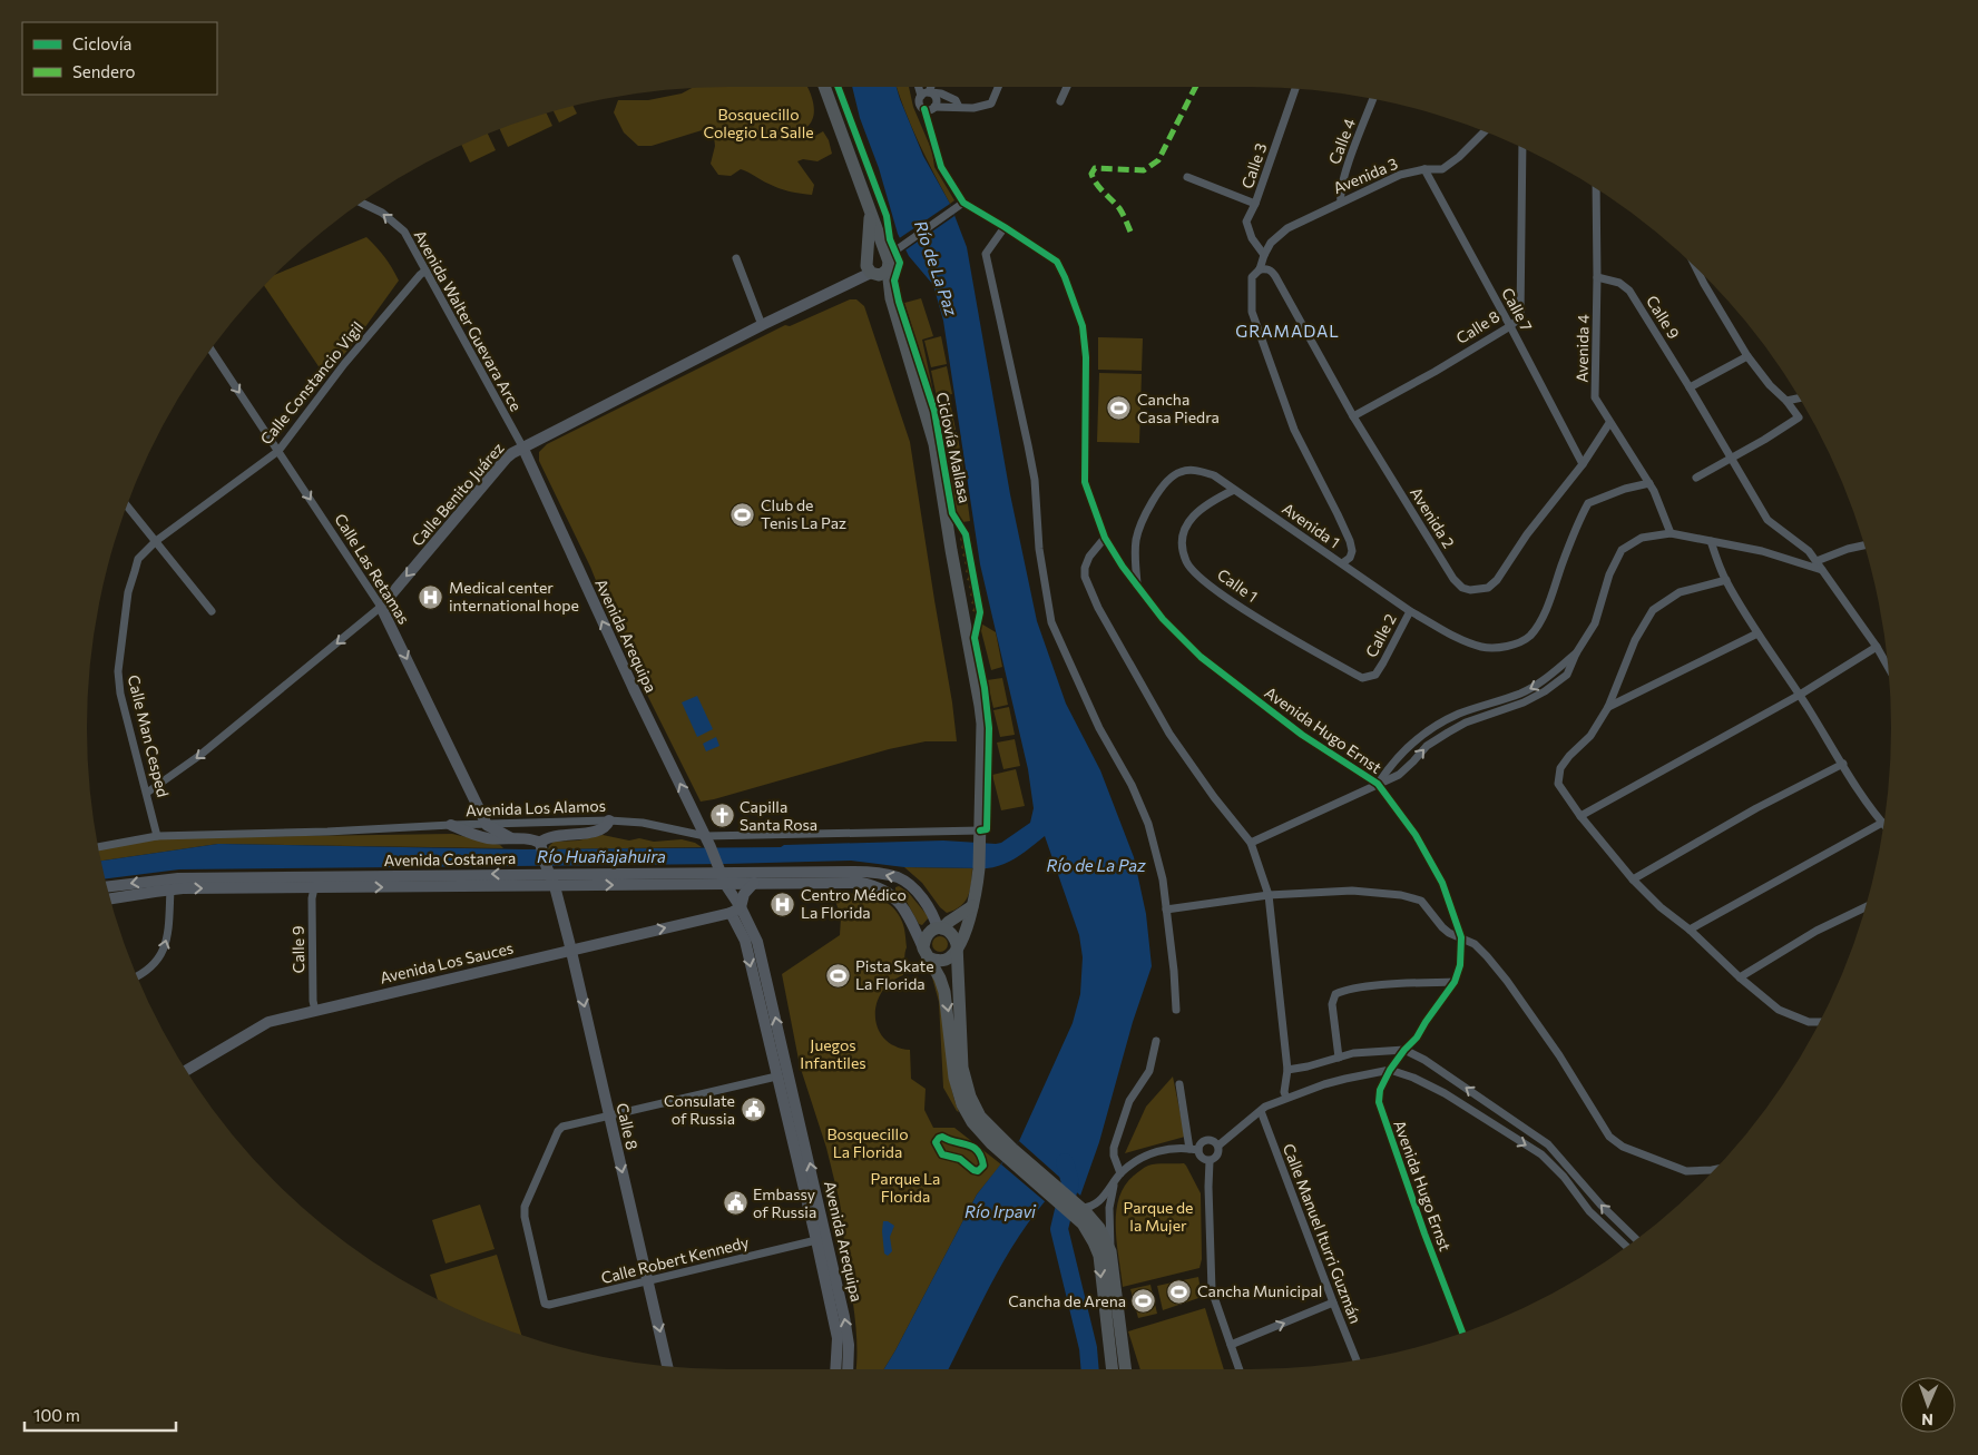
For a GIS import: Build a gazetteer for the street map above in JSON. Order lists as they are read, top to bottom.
{
  "streets": {
    "main road": [
      "Calle 8",
      "Calle Benito Juárez",
      "Calle Las Retamas",
      "Avenida Arequipa",
      "Avenida Costanera",
      "Avenida Los Sauces"
    ],
    "street": [
      "Calle 4",
      "Calle 3",
      "Avenida 3",
      "Calle 7",
      "Calle 9",
      "Avenida Walter Guevara Arce",
      "Avenida 4",
      "Calle Constancio Vigil",
      "Avenida 2",
      "Avenida 1",
      "Calle 1",
      "Calle 2",
      "Avenida Hugo Ernst",
      "Calle Man Cesped",
      "Avenida Los Alamos",
      "Calle Manuel Iturri Guzmán",
      "Calle Robert Kennedy"
    ],
    "cycle path": ["Ciclovía Mallasa"]
  },
  "crossings": [
    ["Calle 4", "Avenida 3"],
    ["Calle 3", "Avenida 3"],
    ["Avenida 3", "Calle 7"],
    ["Avenida 3", "Avenida 2"],
    ["Avenida 3", "Avenida 1"],
    ["Calle 7", "Calle 8"],
    ["Calle 7", "Avenida 2"],
    ["Calle 9", "Avenida 4"],
    ["Calle 9", "Avenida Costanera"],
    ["Calle 9", "Avenida Los Sauces"],
    ["Avenida Walter Guevara Arce", "Calle Constancio Vigil"],
    ["Avenida Walter Guevara Arce", "Calle Benito Juárez"],
    ["Avenida Walter Guevara Arce", "Avenida Arequipa"],
    ["Calle 8", "Avenida 2"],
    ["Calle 8", "Avenida Costanera"],
    ["Calle 8", "Avenida Los Sauces"],
    ["Calle 8", "Calle Robert Kennedy"],
    ["Avenida 4", "Avenida 2"],
    ["Calle Constancio Vigil", "Calle Las Retamas"],
    ["Calle Constancio Vigil", "Calle Man Cesped"],
    ["Calle Benito Juárez", "Calle Las Retamas"],
    ["Calle Benito Juárez", "Avenida Arequipa"],
    ["Calle Benito Juárez", "Calle Man Cesped"],
    ["Avenida 2", "Avenida 1"],
    ["Avenida 1", "Calle 1"],
    ["Avenida 1", "Calle 2"],
    ["Avenida 1", "Avenida Hugo Ernst"],
    ["Calle Las Retamas", "Avenida Los Alamos"],
    ["Calle 1", "Calle 2"],
    ["Avenida Arequipa", "Avenida Los Alamos"],
    ["Avenida Arequipa", "Avenida Costanera"],
    ["Avenida Arequipa", "Avenida Los Sauces"],
    ["Avenida Arequipa", "Calle Robert Kennedy"],
    ["Calle Man Cesped", "Avenida Los Alamos"]
  ],
  "one_way": ["Calle 8", "Calle Benito Juárez", "Calle Las Retamas"],
  "districts": ["GRAMADAL"],
  "water": ["Río de La Paz", "Río Huañajahuira", "Río Irpavi"],
  "parks": [
    "Bosquecillo Colegio La Salle",
    "Juegos Infantiles",
    "Bosquecillo La Florida",
    "Parque La Florida",
    "Parque de la Mujer"
  ],
  "places": {
    "sports": [
      "Cancha Casa Piedra",
      "Club de Tenis La Paz",
      "Pista Skate La Florida",
      "Cancha Municipal",
      "Cancha de Arena"
    ],
    "hospital": ["Medical center international hope", "Centro Médico La Florida"],
    "church": ["Capilla Santa Rosa"],
    "public building": ["Consulate of Russia", "Embassy of Russia"]
  },
  "legend": ["Ciclovía", "Sendero"],
  "scale_bar": "100 m",
  "north": "bottom"
}
